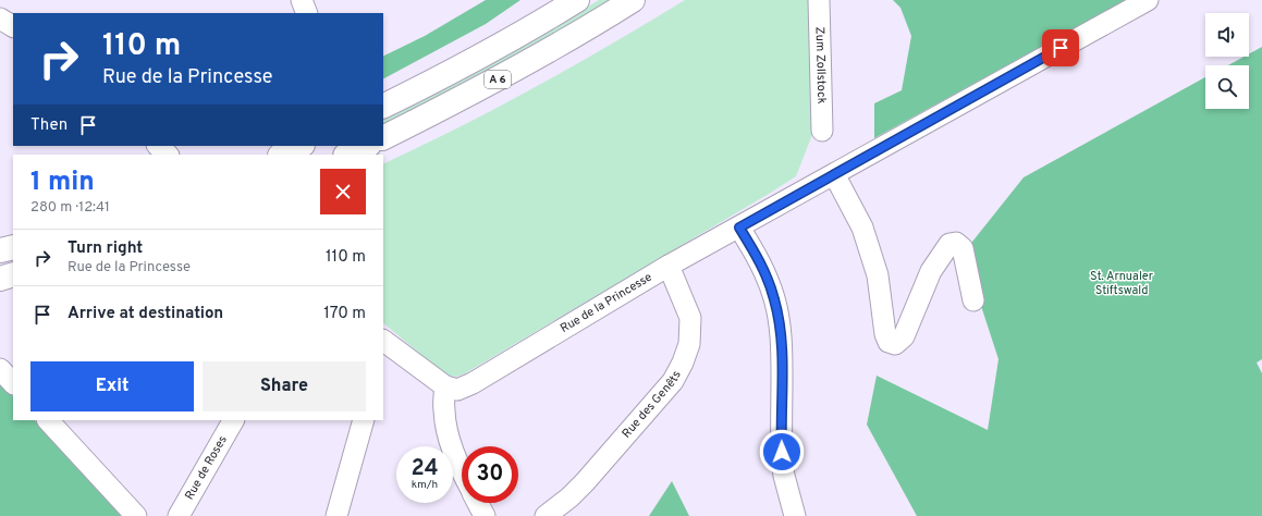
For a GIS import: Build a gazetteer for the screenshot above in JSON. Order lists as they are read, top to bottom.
{
  "streets": {
    "highway": ["A 6"],
    "street": [
      "Zum Zollstock",
      "Rue de la Princesse",
      "Rue des Genêts",
      "Rue de Roses"
    ]
  },
  "crossings": [
    ["Rue de la Princesse", "Rue des Genêts"]
  ],
  "parks": ["St. Arnualer Stiftswald"],
  "page": {
    "turn": ["110 m", "Rue de la Princesse"],
    "then": "Then",
    "heading": ["1 min", "280 m · 12:41"],
    "list": [
      {
        "name": "Turn right",
        "note": "Rue de la Princesse",
        "value": "110 m"
      },
      {
        "name": "Arrive at destination",
        "value": "170 m"
      }
    ],
    "buttons": ["Exit", "Share"],
    "speed": "24 km/h",
    "limit": "30"
  }
}
